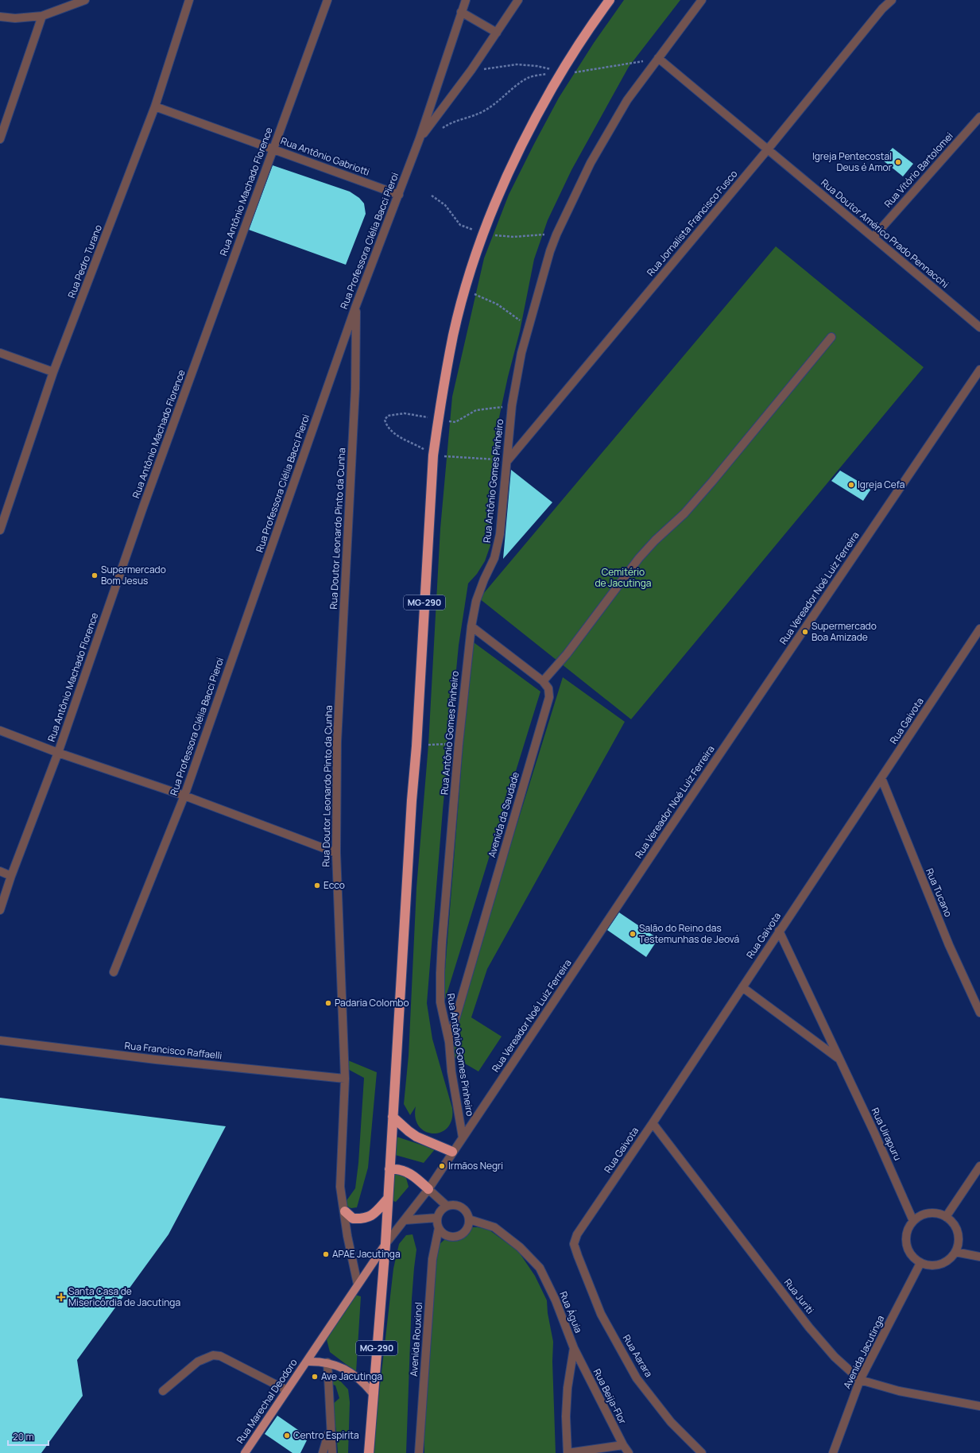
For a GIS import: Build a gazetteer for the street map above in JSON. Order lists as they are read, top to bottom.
{
  "streets": {
    "highway": ["MG-290"],
    "main road": ["Rua Marechal Deodoro"],
    "street": [
      "Rua Antônio Gabriotti",
      "Rua Vitório Bartolomei",
      "Rua Antônio Machado Florence",
      "Rua Jornalista Francisco Fusco",
      "Rua Doutor Américo Prado Pennacchi",
      "Rua Professora Clélia Bacci Pieroi",
      "Rua Pedro Turano",
      "Rua Antônio Gomes Pinheiro",
      "Rua Doutor Leonardo Pinto da Cunha",
      "Rua Vereador Noé Luiz Ferreira",
      "Rua Gaivota",
      "Avenida da Saudade",
      "Rua Tucano",
      "Rua Francisco Raffaelli",
      "Rua Uirapuru",
      "Rua Juriti",
      "Rua Águia",
      "Avenida Rouxinol",
      "Avenida Jacutinga",
      "Rua Aarara",
      "Rua Beija-Flor"
    ]
  },
  "crossings": [
    ["Rua Antônio Gabriotti", "Rua Antônio Machado Florence"],
    ["Rua Antônio Gabriotti", "Rua Professora Clélia Bacci Pieroi"],
    ["Rua Antônio Gabriotti", "Rua Pedro Turano"],
    ["Rua Vitório Bartolomei", "Rua Doutor Américo Prado Pennacchi"],
    ["Rua Jornalista Francisco Fusco", "Rua Doutor Américo Prado Pennacchi"],
    ["Rua Jornalista Francisco Fusco", "Rua Antônio Gomes Pinheiro"],
    ["Rua Doutor Américo Prado Pennacchi", "Rua Antônio Gomes Pinheiro"],
    ["Rua Professora Clélia Bacci Pieroi", "Rua Doutor Leonardo Pinto da Cunha"],
    ["Rua Antônio Gomes Pinheiro", "Rua Vereador Noé Luiz Ferreira"],
    ["Rua Antônio Gomes Pinheiro", "Avenida da Saudade"],
    ["Rua Doutor Leonardo Pinto da Cunha", "Rua Francisco Raffaelli"],
    ["Rua Doutor Leonardo Pinto da Cunha", "Rua Marechal Deodoro"],
    ["Rua Vereador Noé Luiz Ferreira", "MG-290"],
    ["Rua Vereador Noé Luiz Ferreira", "Rua Marechal Deodoro"],
    ["MG-290", "Rua Marechal Deodoro"],
    ["Rua Gaivota", "Rua Tucano"],
    ["Rua Gaivota", "Rua Uirapuru"],
    ["Rua Gaivota", "Rua Juriti"],
    ["Rua Gaivota", "Rua Aarara"],
    ["Rua Uirapuru", "Avenida Jacutinga"],
    ["Rua Juriti", "Avenida Jacutinga"],
    ["Rua Águia", "Avenida Rouxinol"],
    ["Rua Águia", "Rua Beija-Flor"]
  ],
  "parks": ["Cemitério de Jacutinga"],
  "places": {
    "other": [
      "Igreja Pentecostal Deus é Amor",
      "Igreja Cefa",
      "Supermercado Bom Jesus",
      "Supermercado Boa Amizade",
      "Ecco",
      "Salão do Reino das Testemunhas de Jeová",
      "Padaria Colombo",
      "Irmãos Negri",
      "APAE Jacutinga",
      "Ave Jacutinga",
      "Centro Espirita"
    ],
    "health": ["Santa Casa de Misericórdia de Jacutinga"]
  },
  "scale_bar": "20 m"
}
